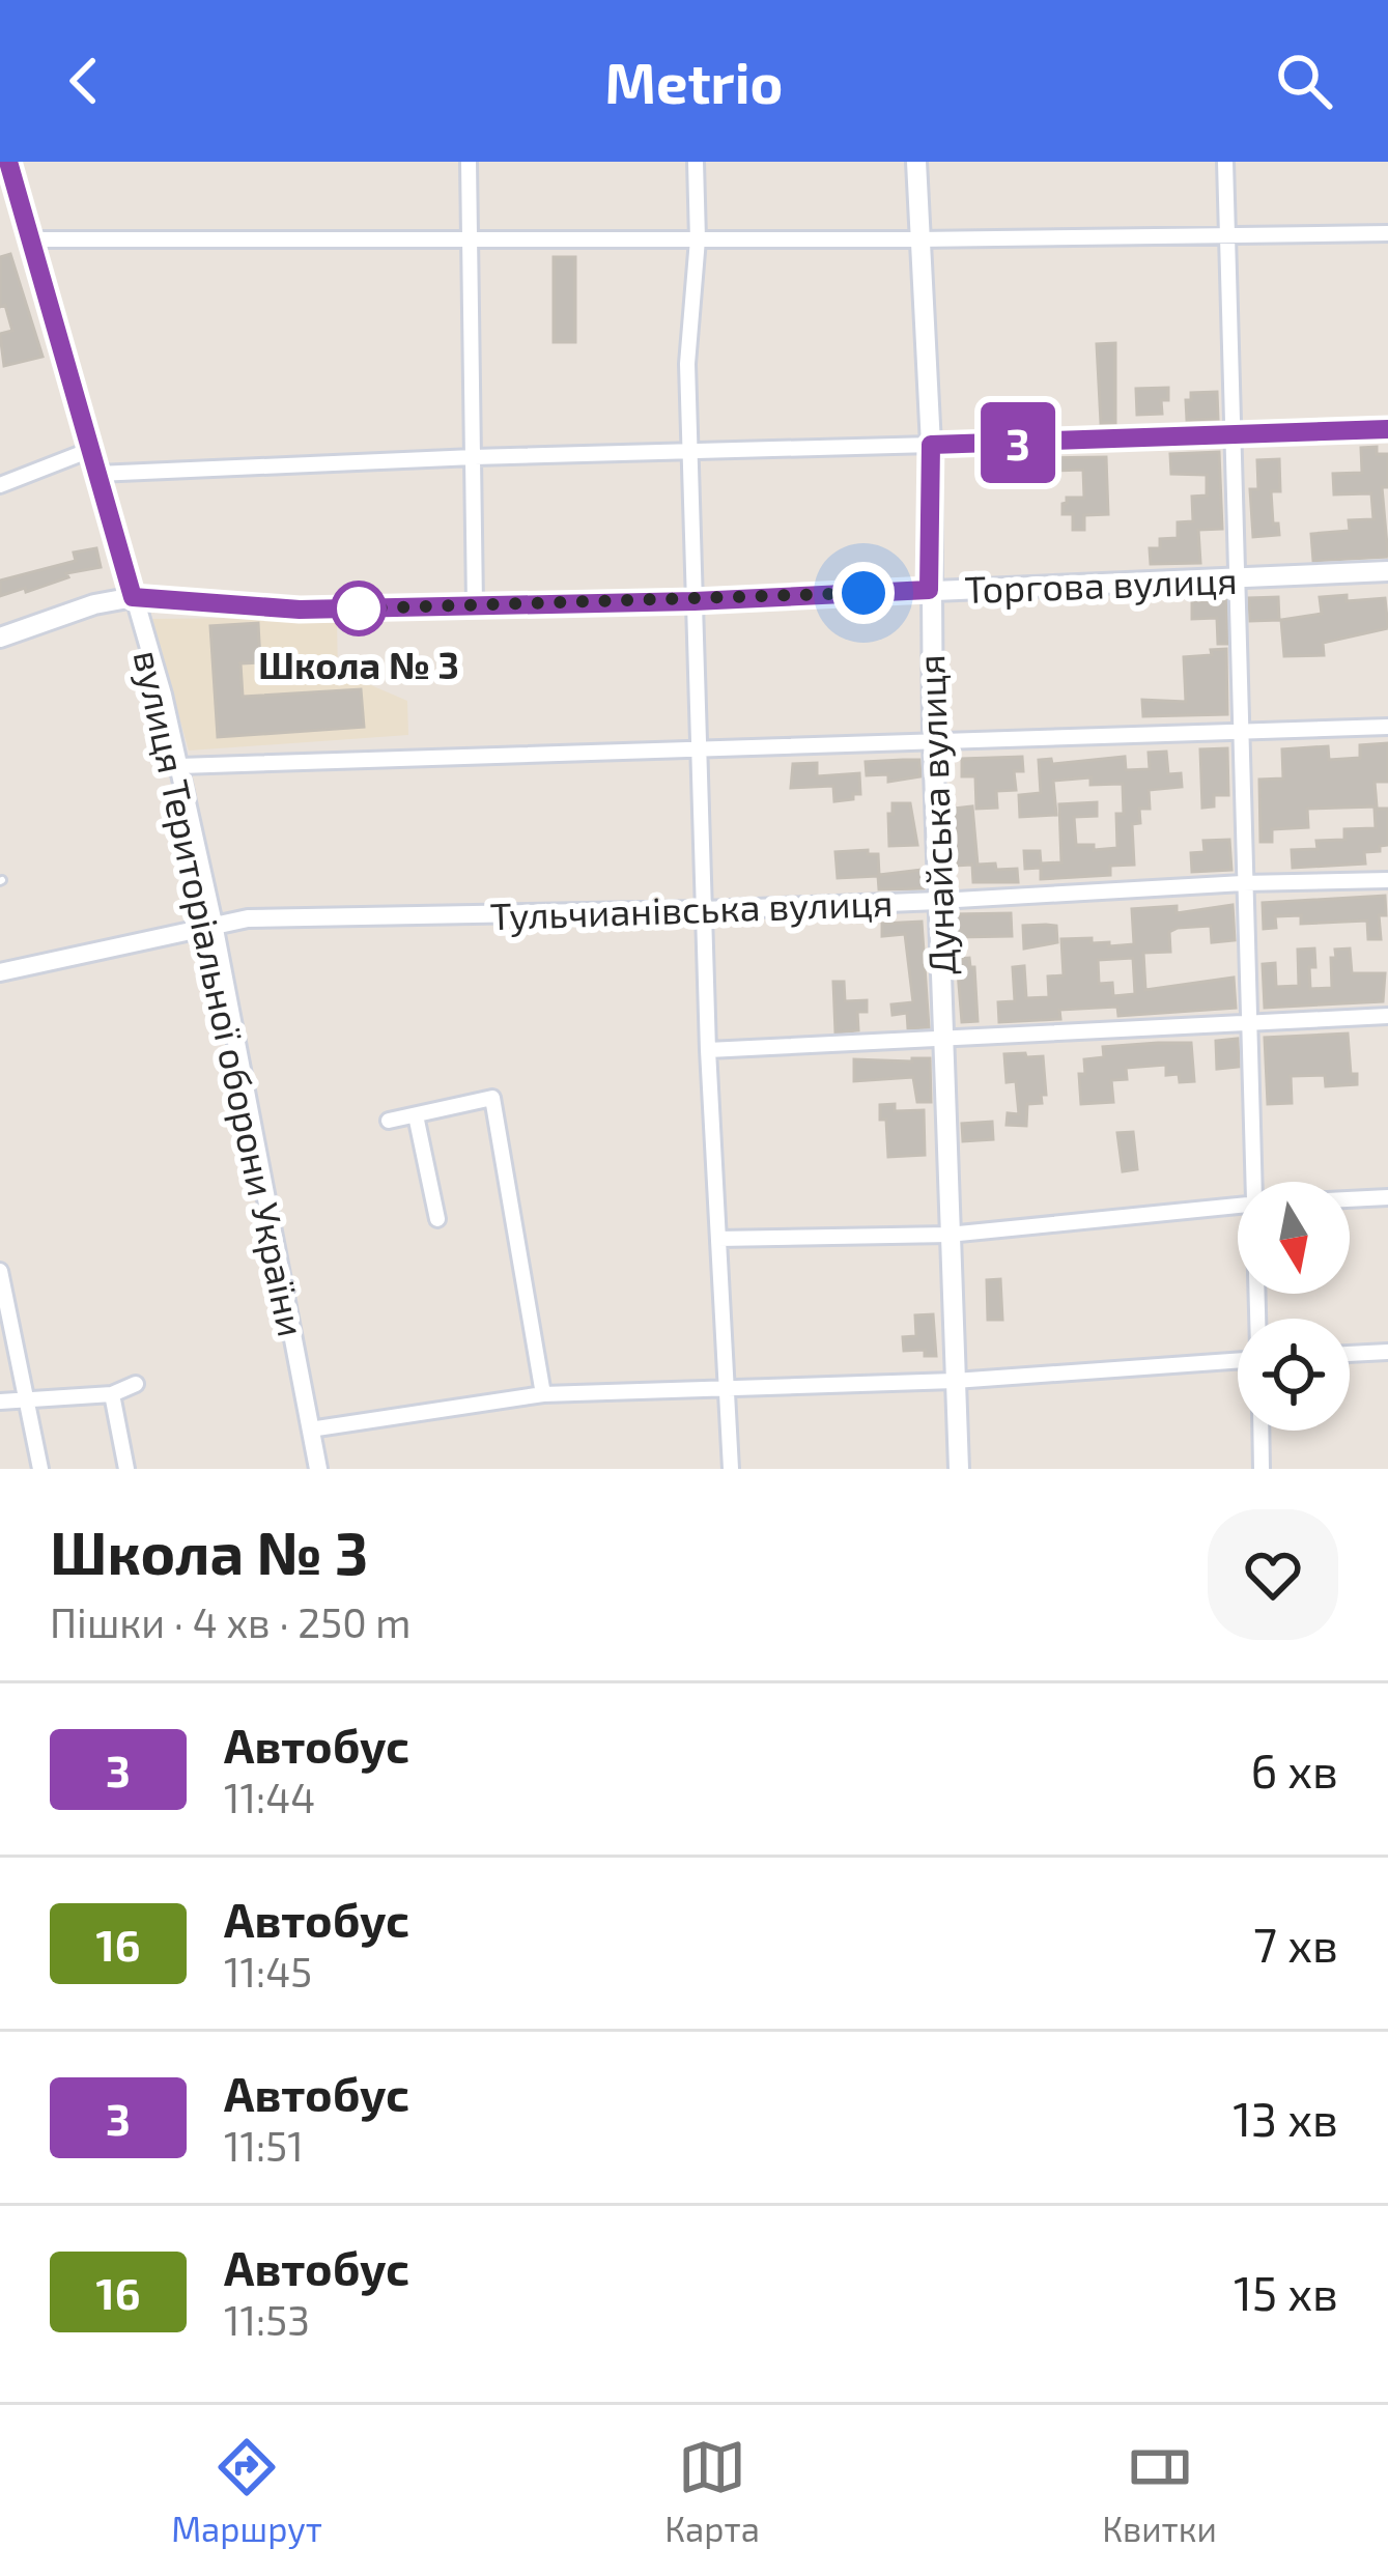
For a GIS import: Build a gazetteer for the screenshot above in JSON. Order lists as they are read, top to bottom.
{
  "streets": {
    "main road": ["Торгова вулиця", "Дунайська вулиця"],
    "street": ["Тульчианівська вулиця", "вулиця Територіальної оборони України"]
  },
  "crossings": [
    ["Торгова вулиця", "Дунайська вулиця"],
    ["Торгова вулиця", "вулиця Територіальної оборони України"],
    ["Дунайська вулиця", "Тульчианівська вулиця"],
    ["Тульчианівська вулиця", "вулиця Територіальної оборони України"]
  ],
  "places": ["Школа № 3"],
  "lines": ["bus line 3"],
  "north": "bottom",
  "page": {
    "header": "Metrio",
    "on_map": "3",
    "heading": ["Школа № 3", "Пішки · 4 хв · 250 m"],
    "list": [
      {
        "mark": "3",
        "name": "Автобус",
        "note": "11:44",
        "value": "6 хв"
      },
      {
        "mark": "16",
        "name": "Автобус",
        "note": "11:45",
        "value": "7 хв"
      },
      {
        "mark": "3",
        "name": "Автобус",
        "note": "11:51",
        "value": "13 хв"
      },
      {
        "mark": "16",
        "name": "Автобус",
        "note": "11:53",
        "value": "15 хв"
      }
    ],
    "tabs": ["Маршрут", "Карта", "Квитки"]
  }
}
